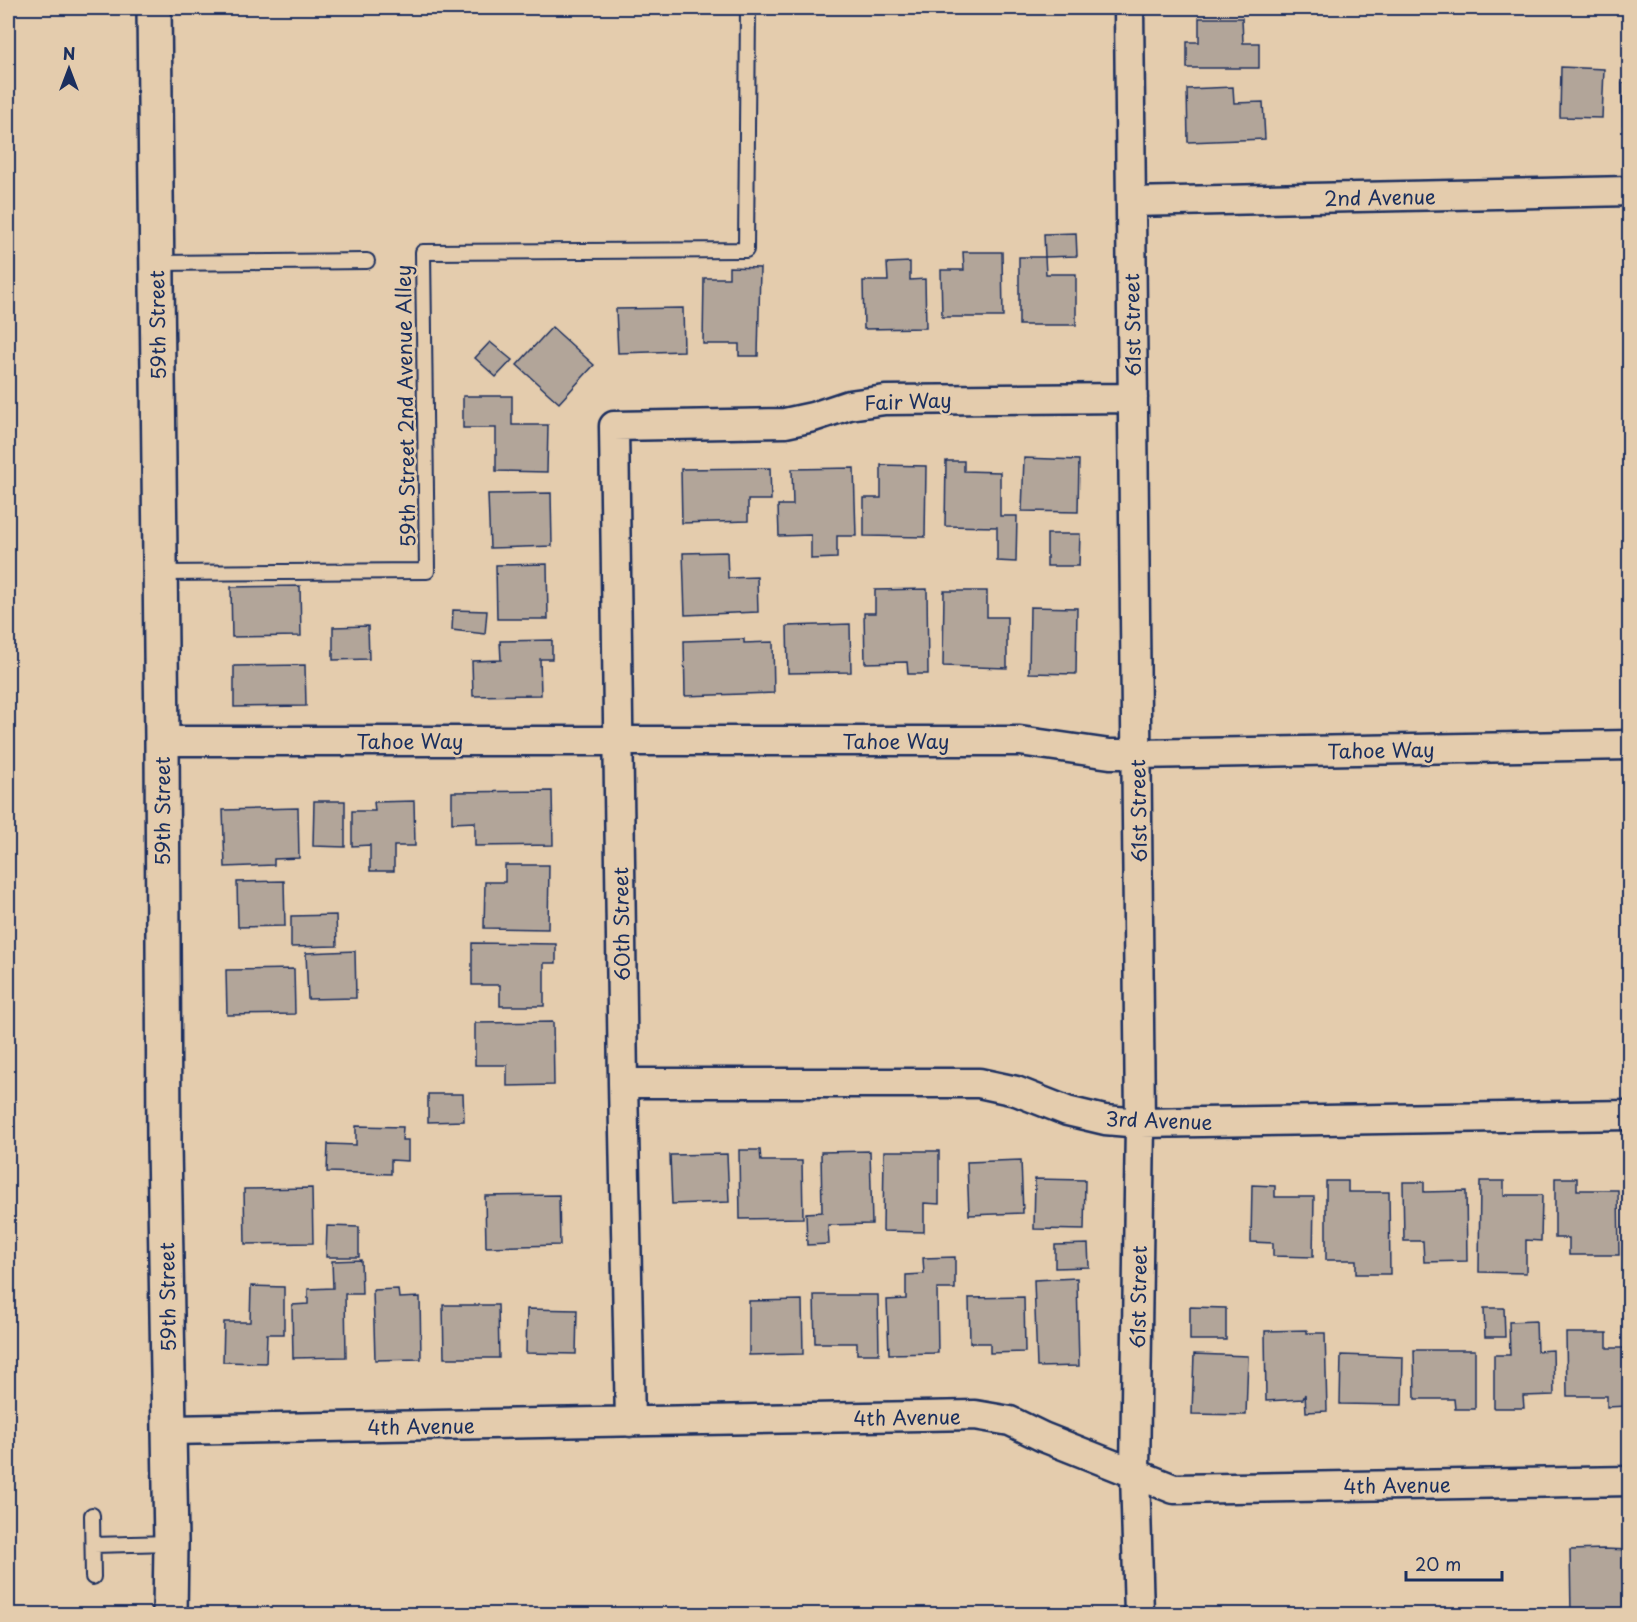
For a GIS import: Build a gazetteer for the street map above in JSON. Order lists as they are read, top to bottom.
{
  "streets": {
    "street": [
      "2nd Avenue",
      "59th Street",
      "61st Street",
      "Fair Way",
      "Tahoe Way",
      "60th Street",
      "3rd Avenue",
      "4th Avenue"
    ],
    "lane": ["59th Street 2nd Avenue Alley"]
  },
  "crossings": [
    ["2nd Avenue", "61st Street"],
    ["59th Street", "59th Street 2nd Avenue Alley"],
    ["59th Street", "Tahoe Way"],
    ["59th Street", "4th Avenue"],
    ["61st Street", "Fair Way"],
    ["61st Street", "Tahoe Way"],
    ["61st Street", "3rd Avenue"],
    ["61st Street", "4th Avenue"],
    ["Fair Way", "60th Street"],
    ["Tahoe Way", "60th Street"],
    ["60th Street", "3rd Avenue"],
    ["60th Street", "4th Avenue"]
  ],
  "scale_bar": "20 m",
  "north": "top"
}
